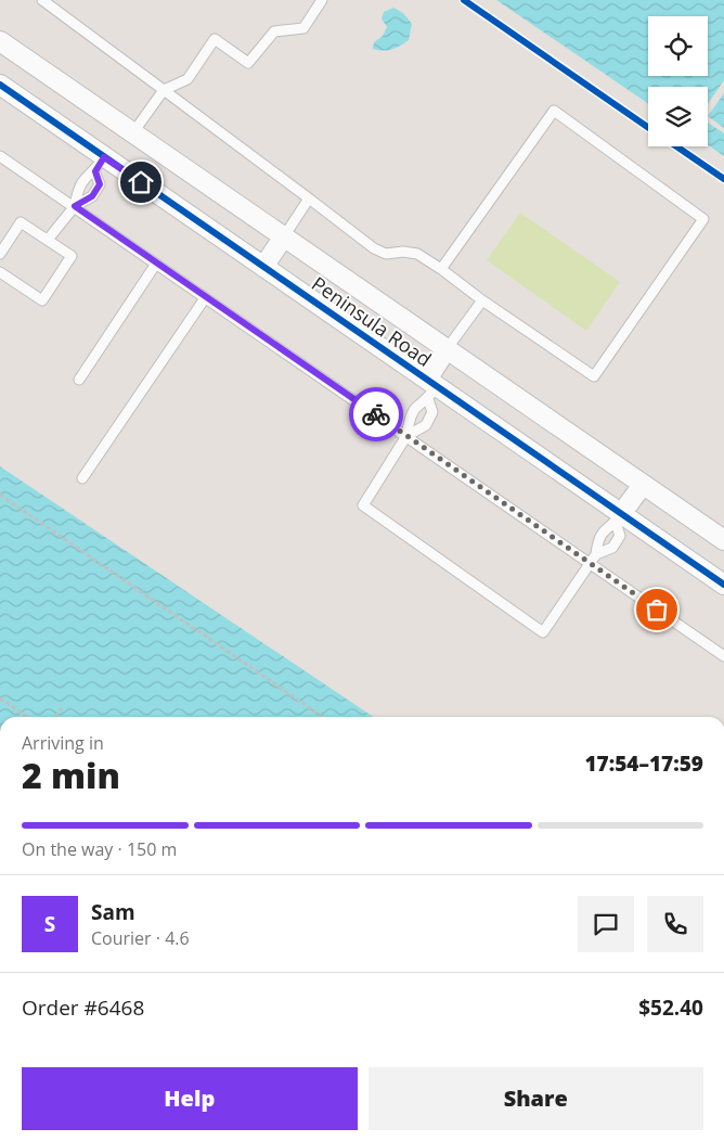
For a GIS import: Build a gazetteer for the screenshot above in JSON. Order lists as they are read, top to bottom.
{
  "streets": {
    "street": ["Peninsula Road"]
  },
  "page": {
    "heading": ["2 min", "Arriving in", "17:54–17:59"],
    "panel": [
      "Sam",
      "Courier · 4.6",
      "Order #6468",
      "$52.40"
    ],
    "bar": "On the way · 150 m",
    "round": "S",
    "buttons": ["Help", "Share"]
  }
}
